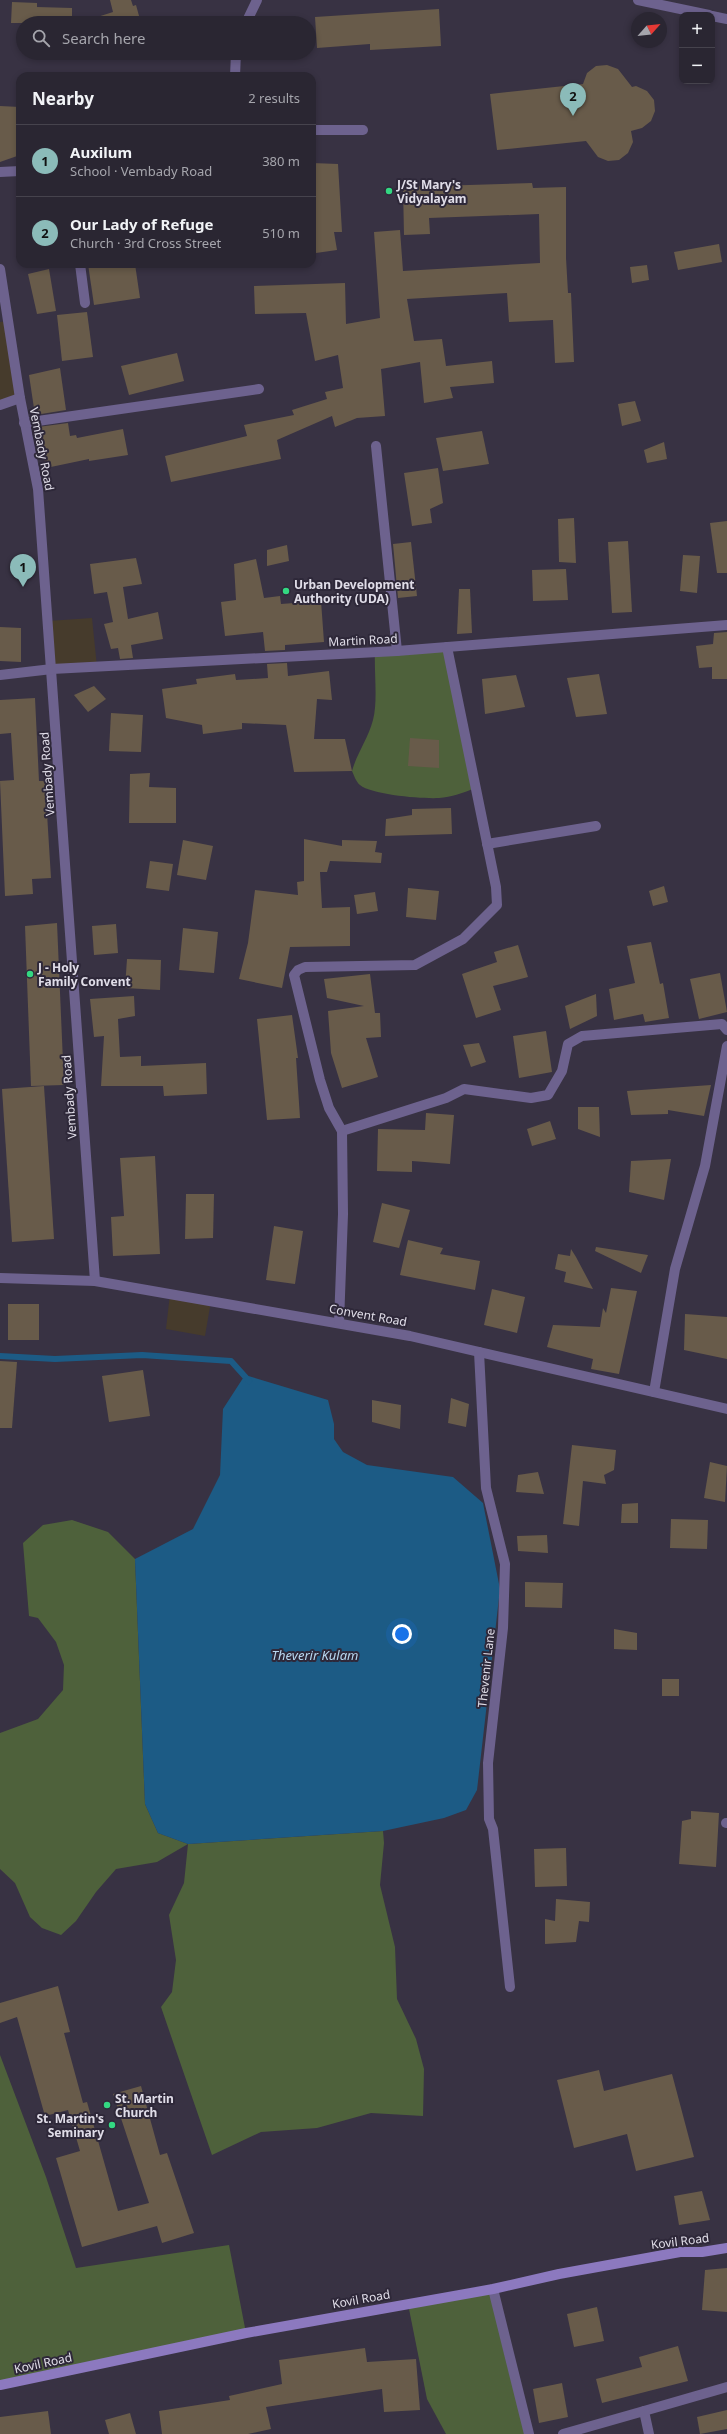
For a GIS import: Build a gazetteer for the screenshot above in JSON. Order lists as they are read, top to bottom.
{
  "streets": {
    "street": [
      "Vembady Road",
      "Martin Road",
      "Convent Road",
      "Thevenir Lane",
      "Kovil Road"
    ]
  },
  "crossings": [
    ["Vembady Road", "Martin Road"],
    ["Vembady Road", "Convent Road"],
    ["Convent Road", "Thevenir Lane"]
  ],
  "water": ["Theverir Kulam"],
  "places": [
    "J/St Mary's Vidyalayam",
    "Urban Development Authority (UDA)",
    "J - Holy Family Convent",
    "St. Martin Church",
    "St. Martin's Seminary"
  ],
  "north": "top right",
  "page": {
    "map_buttons": ["+", "−"],
    "search": "Search here",
    "heading": ["Nearby", "2 results"],
    "pins": ["2", "1"],
    "list": [
      {
        "mark": "1",
        "name": "Auxilum",
        "note": "School · Vembady Road",
        "value": "380 m"
      },
      {
        "mark": "2",
        "name": "Our Lady of Refuge",
        "note": "Church · 3rd Cross Street",
        "value": "510 m"
      }
    ]
  }
}
